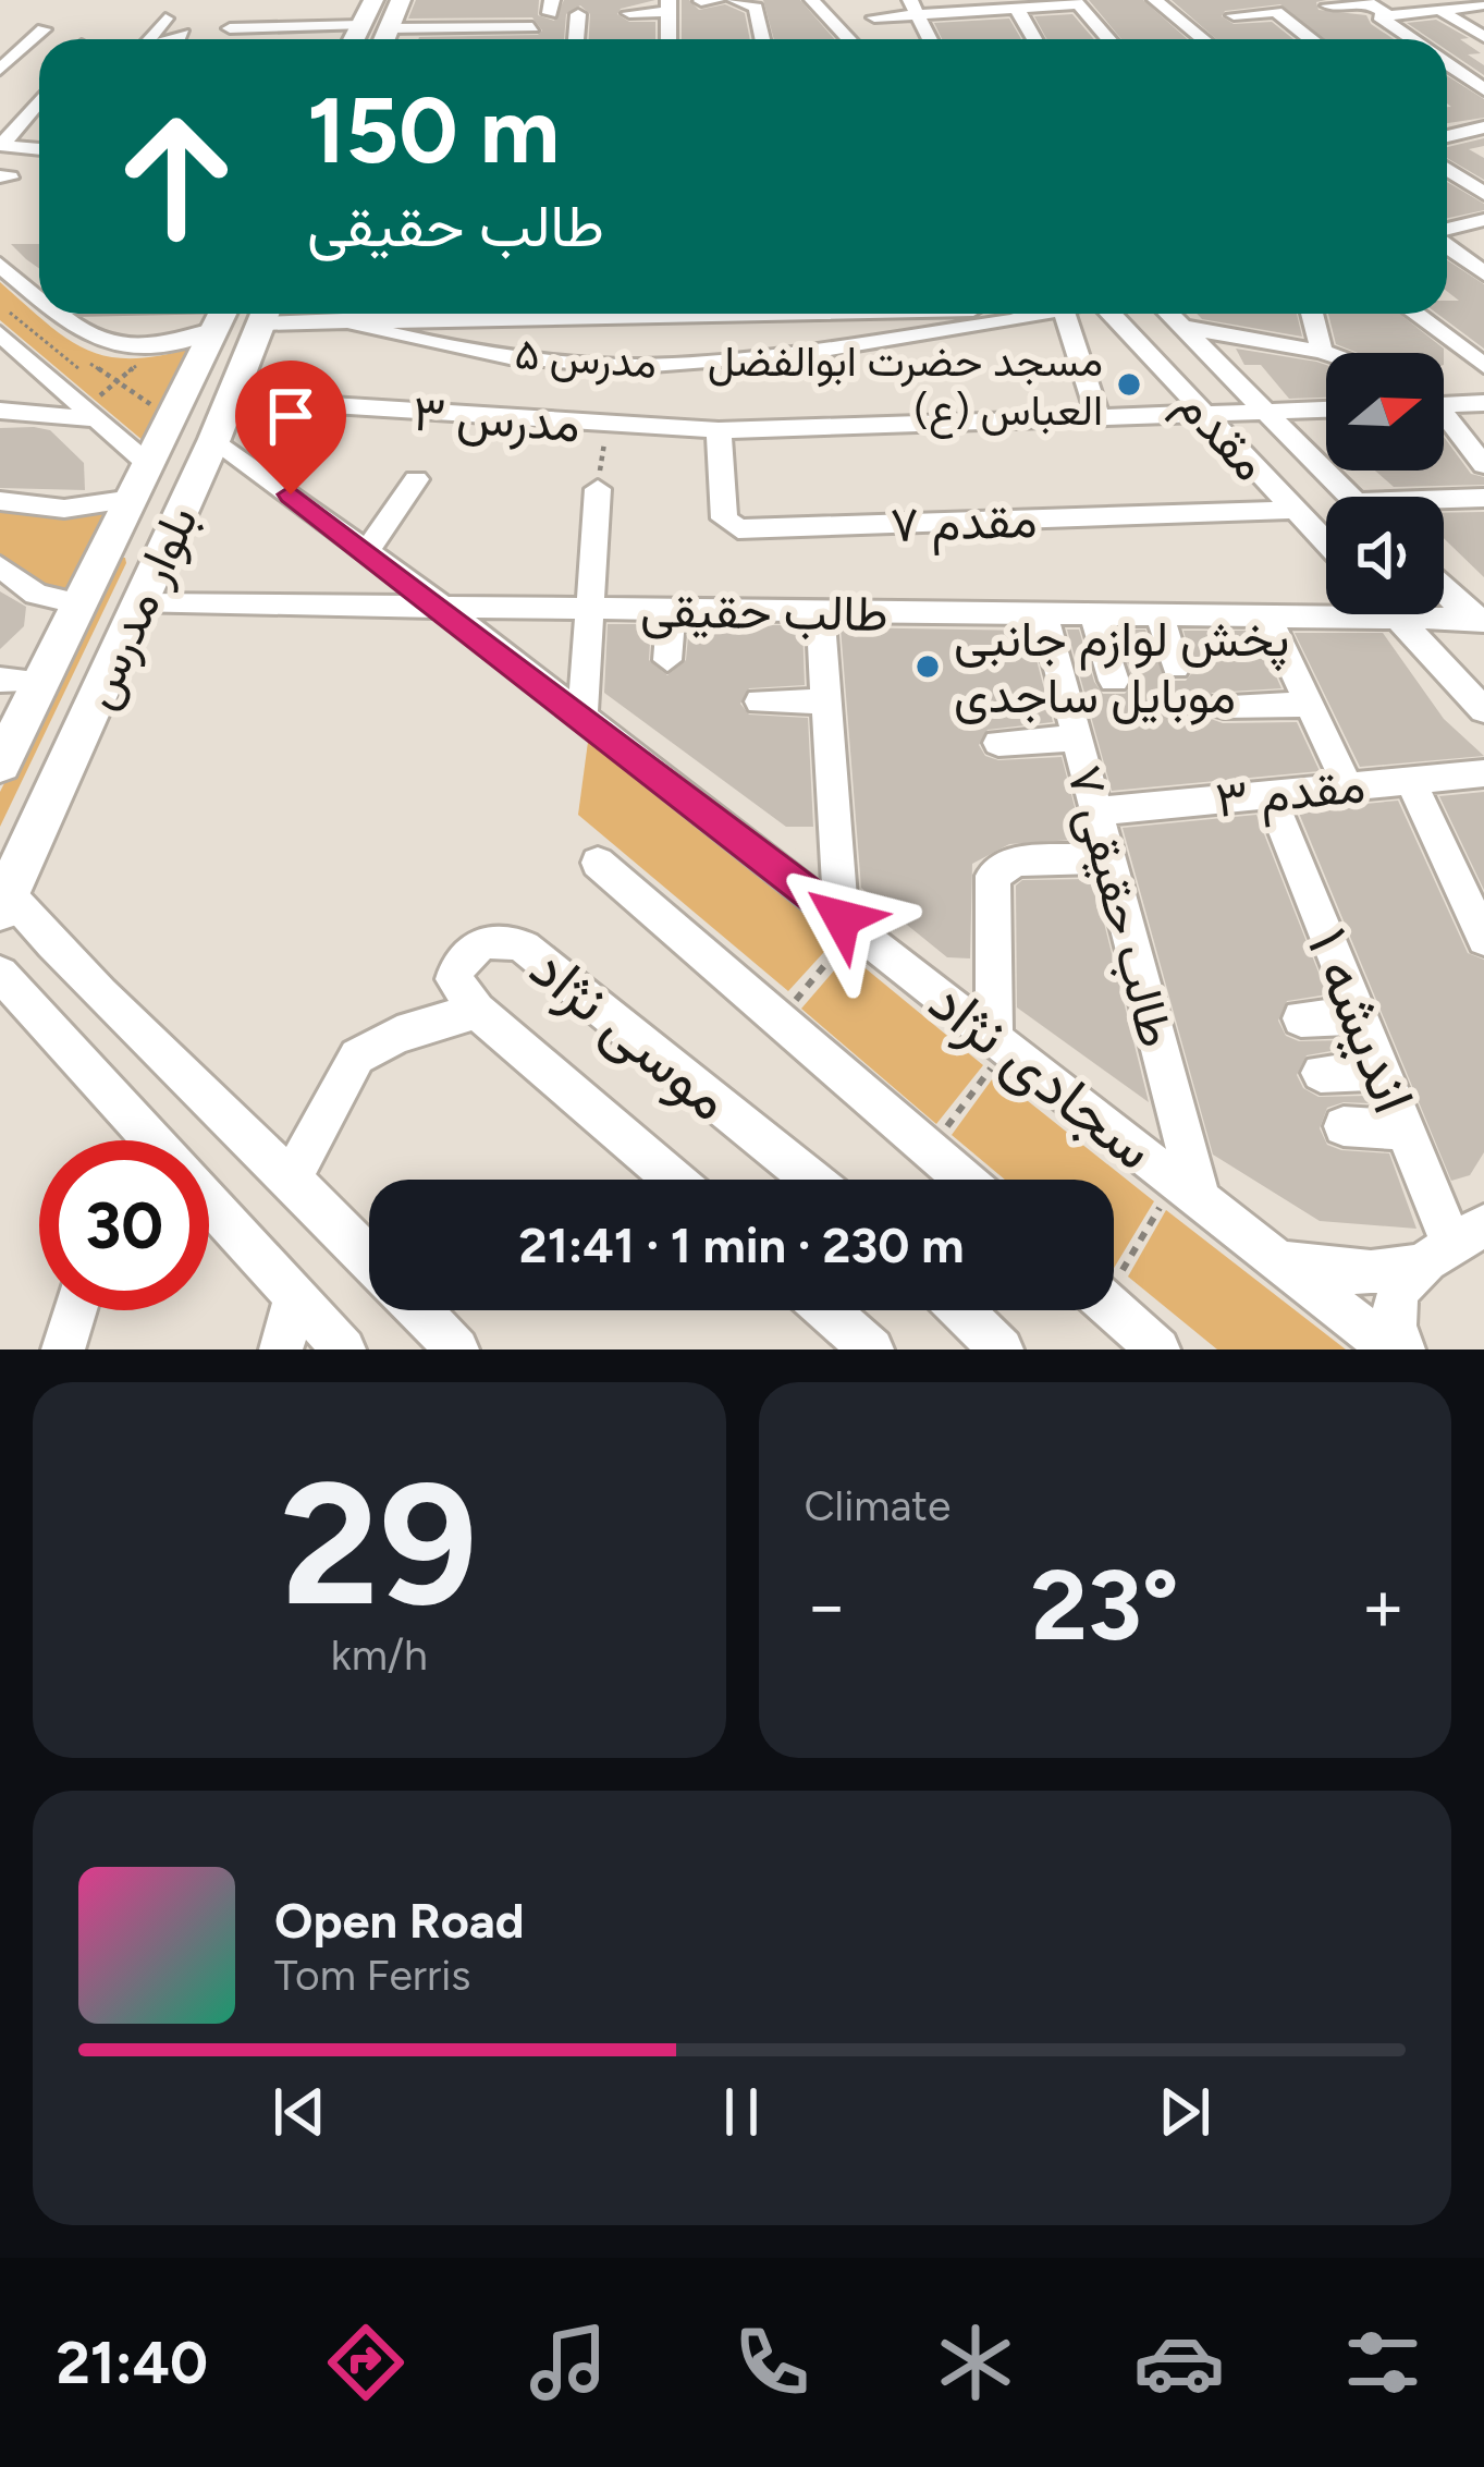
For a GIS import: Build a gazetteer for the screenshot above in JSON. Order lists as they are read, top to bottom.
{
  "streets": {
    "main road": ["بلوار مدرس"],
    "street": [
      "مدرس ۵",
      "مدرس ۳",
      "مقدم",
      "مقدم ۷",
      "طالب حقیقی",
      "مقدم ۳",
      "طالب حقیقی ۷",
      "اندیشه ۱",
      "موسی نژاد",
      "سجادی نژاد"
    ]
  },
  "crossings": [
    ["مدرس ۳", "مقدم"],
    ["مدرس ۳", "مقدم ۷"],
    ["مدرس ۳", "بلوار مدرس"],
    ["مقدم", "مقدم ۷"],
    ["بلوار مدرس", "طالب حقیقی"],
    ["طالب حقیقی", "طالب حقیقی ۷"],
    ["طالب حقیقی", "سجادی نژاد"],
    ["مقدم ۳", "طالب حقیقی ۷"],
    ["مقدم ۳", "اندیشه ۱"],
    ["طالب حقیقی ۷", "سجادی نژاد"]
  ],
  "places": ["مسجد حضرت ابوالفضل العباس (ع)", "پخش لوازم جانبی موبایل ساجدی"],
  "north": "right",
  "page": {
    "turn": ["150 m", "طالب حقیقی"],
    "limit": "30",
    "trip": "21:41 · 1 min · 230 m",
    "tile": [
      ["29", "km/h"],
      "Climate"
    ],
    "heat": ["−", "23°", "+"],
    "song": ["Open Road", "Tom Ferris"],
    "tabs": "21:40"
  }
}
